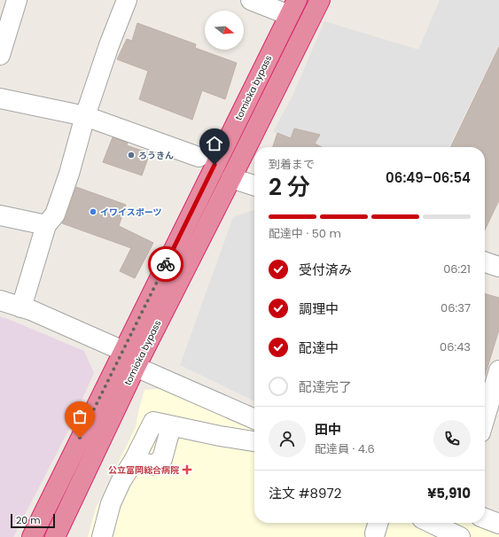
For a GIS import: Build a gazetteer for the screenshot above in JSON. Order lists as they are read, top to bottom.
{
  "streets": {
    "highway": ["tomioka bypass"]
  },
  "places": {
    "other": ["ろうきん", "イワイスポーツ"],
    "health": ["公立富岡総合病院"]
  },
  "scale_bar": "20 m",
  "north": "right",
  "page": {
    "heading": ["2 分", "到着まで", "06:49–06:54"],
    "panel": [
      "田中",
      "配達員 · 4.6",
      "注文 #8972",
      "¥5,910"
    ],
    "bar": "配達中 · 50 m",
    "list": [
      ["受付済み", "06:21"],
      ["調理中", "06:37"],
      ["配達中", "06:43"],
      "配達完了"
    ],
    "scale": "20 m"
  }
}
